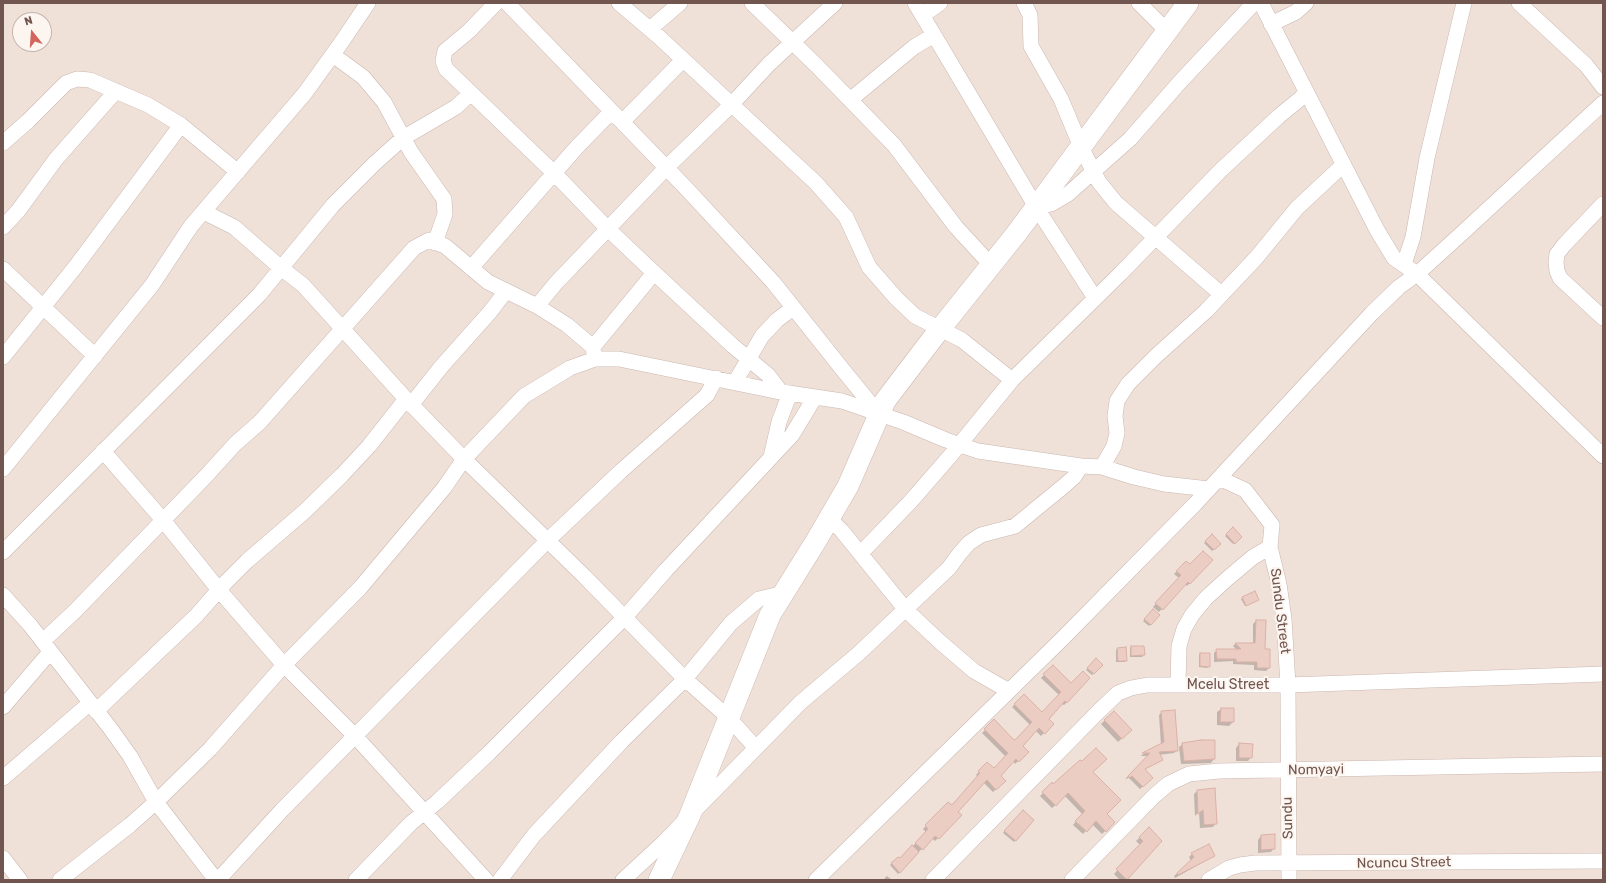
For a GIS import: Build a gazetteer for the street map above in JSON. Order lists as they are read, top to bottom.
{
  "streets": {
    "street": [
      "Sundu Street",
      "Mcelu Street",
      "Nomyayi",
      "Sundu",
      "Ncuncu Street"
    ]
  },
  "crossings": [
    ["Sundu Street", "Mcelu Street"],
    ["Sundu Street", "Sundu"],
    ["Mcelu Street", "Sundu"],
    ["Nomyayi", "Sundu"],
    ["Sundu", "Ncuncu Street"]
  ],
  "north": "top"
}
